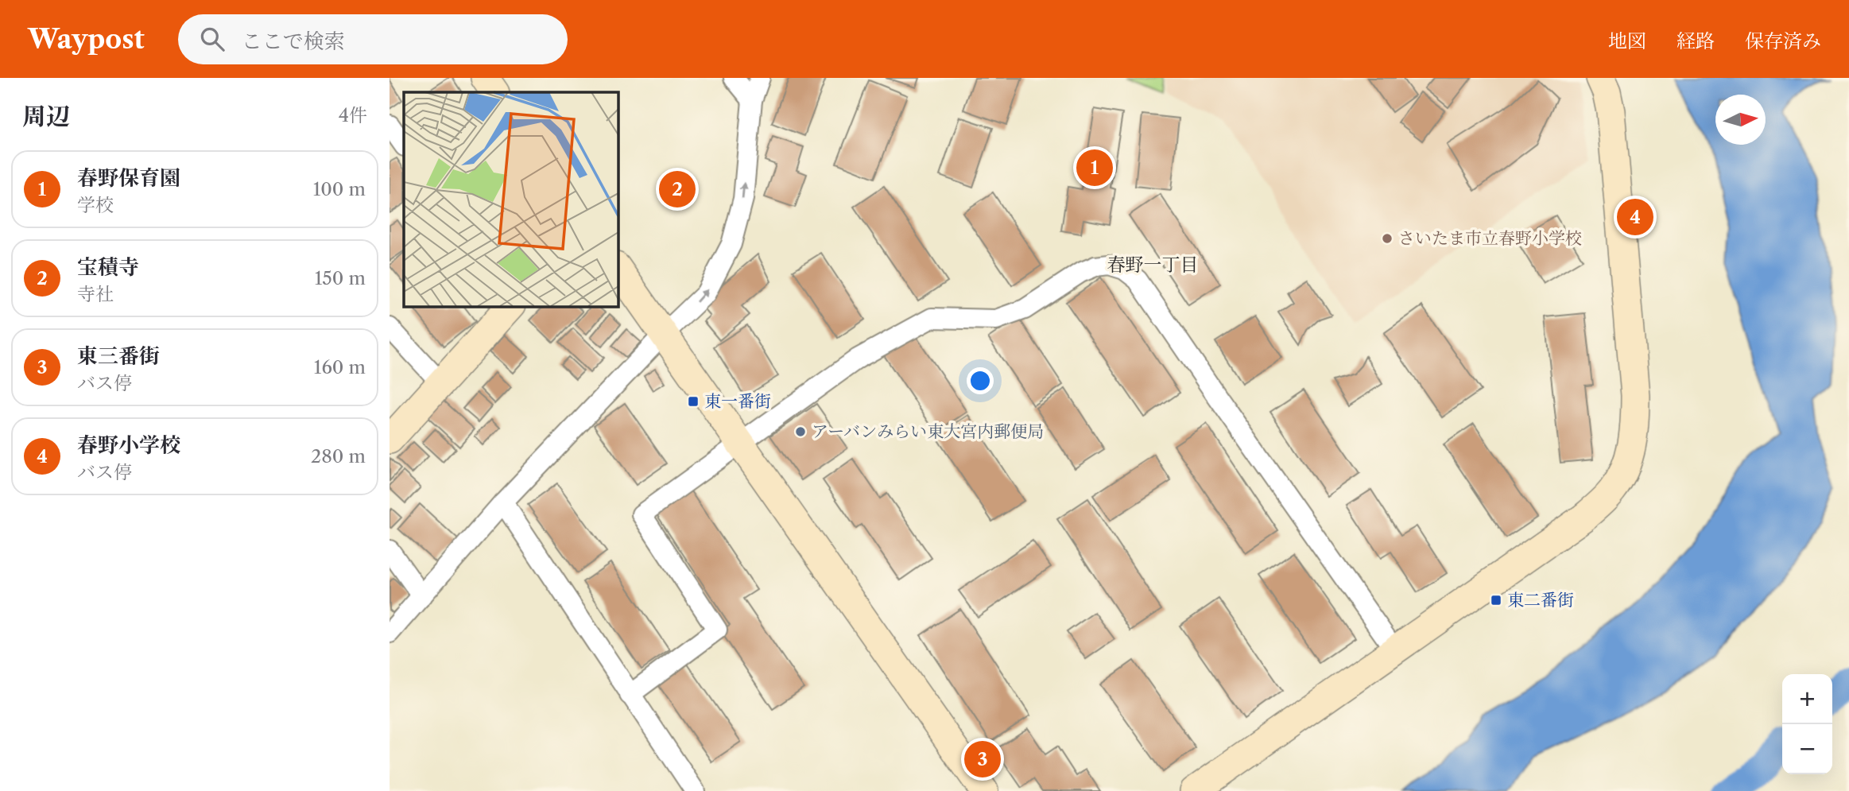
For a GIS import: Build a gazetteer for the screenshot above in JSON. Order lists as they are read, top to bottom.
{
  "districts": ["春野一丁目"],
  "places": {
    "other": ["さいたま市立春野小学校", "アーバンみらい東大宮内郵便局"],
    "transit": ["東一番街", "東二番街"]
  },
  "north": "right",
  "page": {
    "header": "Waypost",
    "search": "ここで検索",
    "nav": ["地図", "経路", "保存済み"],
    "heading": ["周辺", "4件"],
    "pins": [
      "1",
      "2",
      "4",
      "3"
    ],
    "list": [
      {
        "mark": "1",
        "name": "春野保育園",
        "note": "学校",
        "value": "100 m"
      },
      {
        "mark": "2",
        "name": "宝積寺",
        "note": "寺社",
        "value": "150 m"
      },
      {
        "mark": "3",
        "name": "東三番街",
        "note": "バス停",
        "value": "160 m"
      },
      {
        "mark": "4",
        "name": "春野小学校",
        "note": "バス停",
        "value": "280 m"
      }
    ],
    "map_buttons": ["+", "−"]
  }
}
